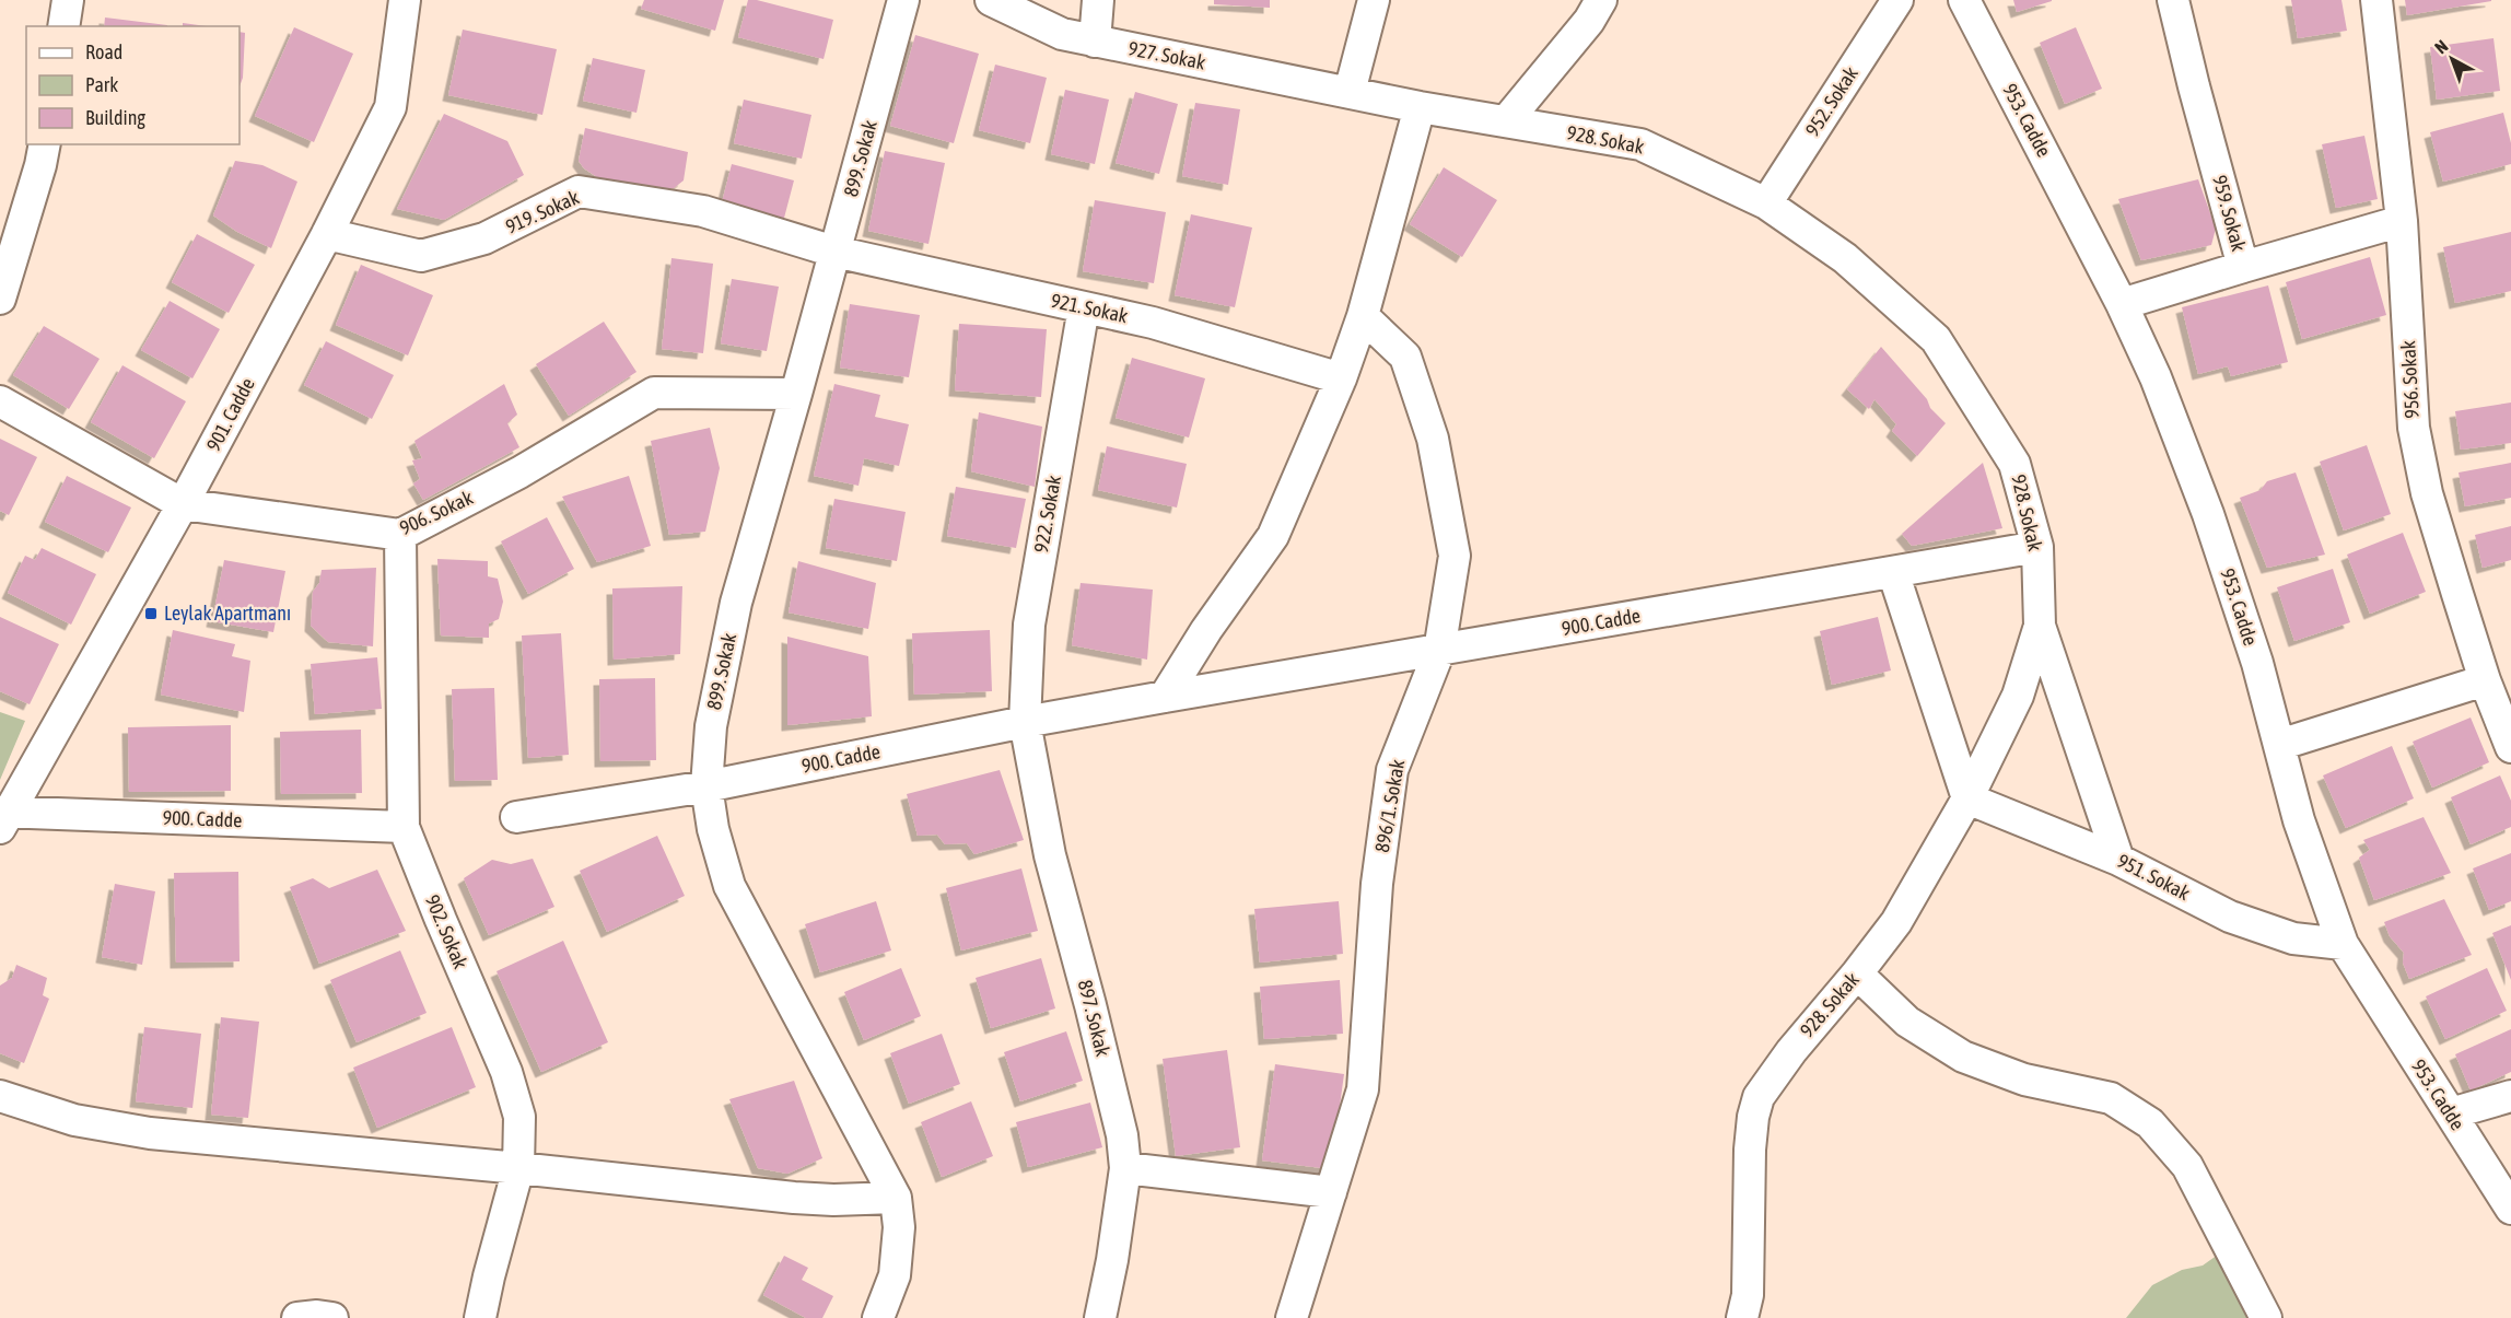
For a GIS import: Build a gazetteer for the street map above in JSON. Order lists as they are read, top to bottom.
{
  "streets": {
    "street": [
      "927. Sokak",
      "952. Sokak",
      "953. Cadde",
      "928. Sokak",
      "899. Sokak",
      "919. Sokak",
      "959. Sokak",
      "921. Sokak",
      "956. Sokak",
      "901. Cadde",
      "906. Sokak",
      "922. Sokak",
      "900. Cadde",
      "896/1. Sokak",
      "951. Sokak",
      "902. Sokak",
      "897. Sokak"
    ]
  },
  "crossings": [
    ["927. Sokak", "928. Sokak"],
    ["952. Sokak", "928. Sokak"],
    ["953. Cadde", "951. Sokak"],
    ["928. Sokak", "900. Cadde"],
    ["928. Sokak", "951. Sokak"],
    ["899. Sokak", "919. Sokak"],
    ["899. Sokak", "921. Sokak"],
    ["899. Sokak", "906. Sokak"],
    ["899. Sokak", "900. Cadde"],
    ["919. Sokak", "921. Sokak"],
    ["919. Sokak", "901. Cadde"],
    ["959. Sokak", "956. Sokak"],
    ["921. Sokak", "922. Sokak"],
    ["901. Cadde", "906. Sokak"],
    ["901. Cadde", "900. Cadde"],
    ["906. Sokak", "902. Sokak"],
    ["922. Sokak", "900. Cadde"],
    ["922. Sokak", "897. Sokak"],
    ["900. Cadde", "896/1. Sokak"],
    ["900. Cadde", "902. Sokak"],
    ["900. Cadde", "897. Sokak"]
  ],
  "places": {
    "transit": ["Leylak Apartmanı"]
  },
  "legend": ["Road", "Park", "Building"],
  "north": "top left"
}
